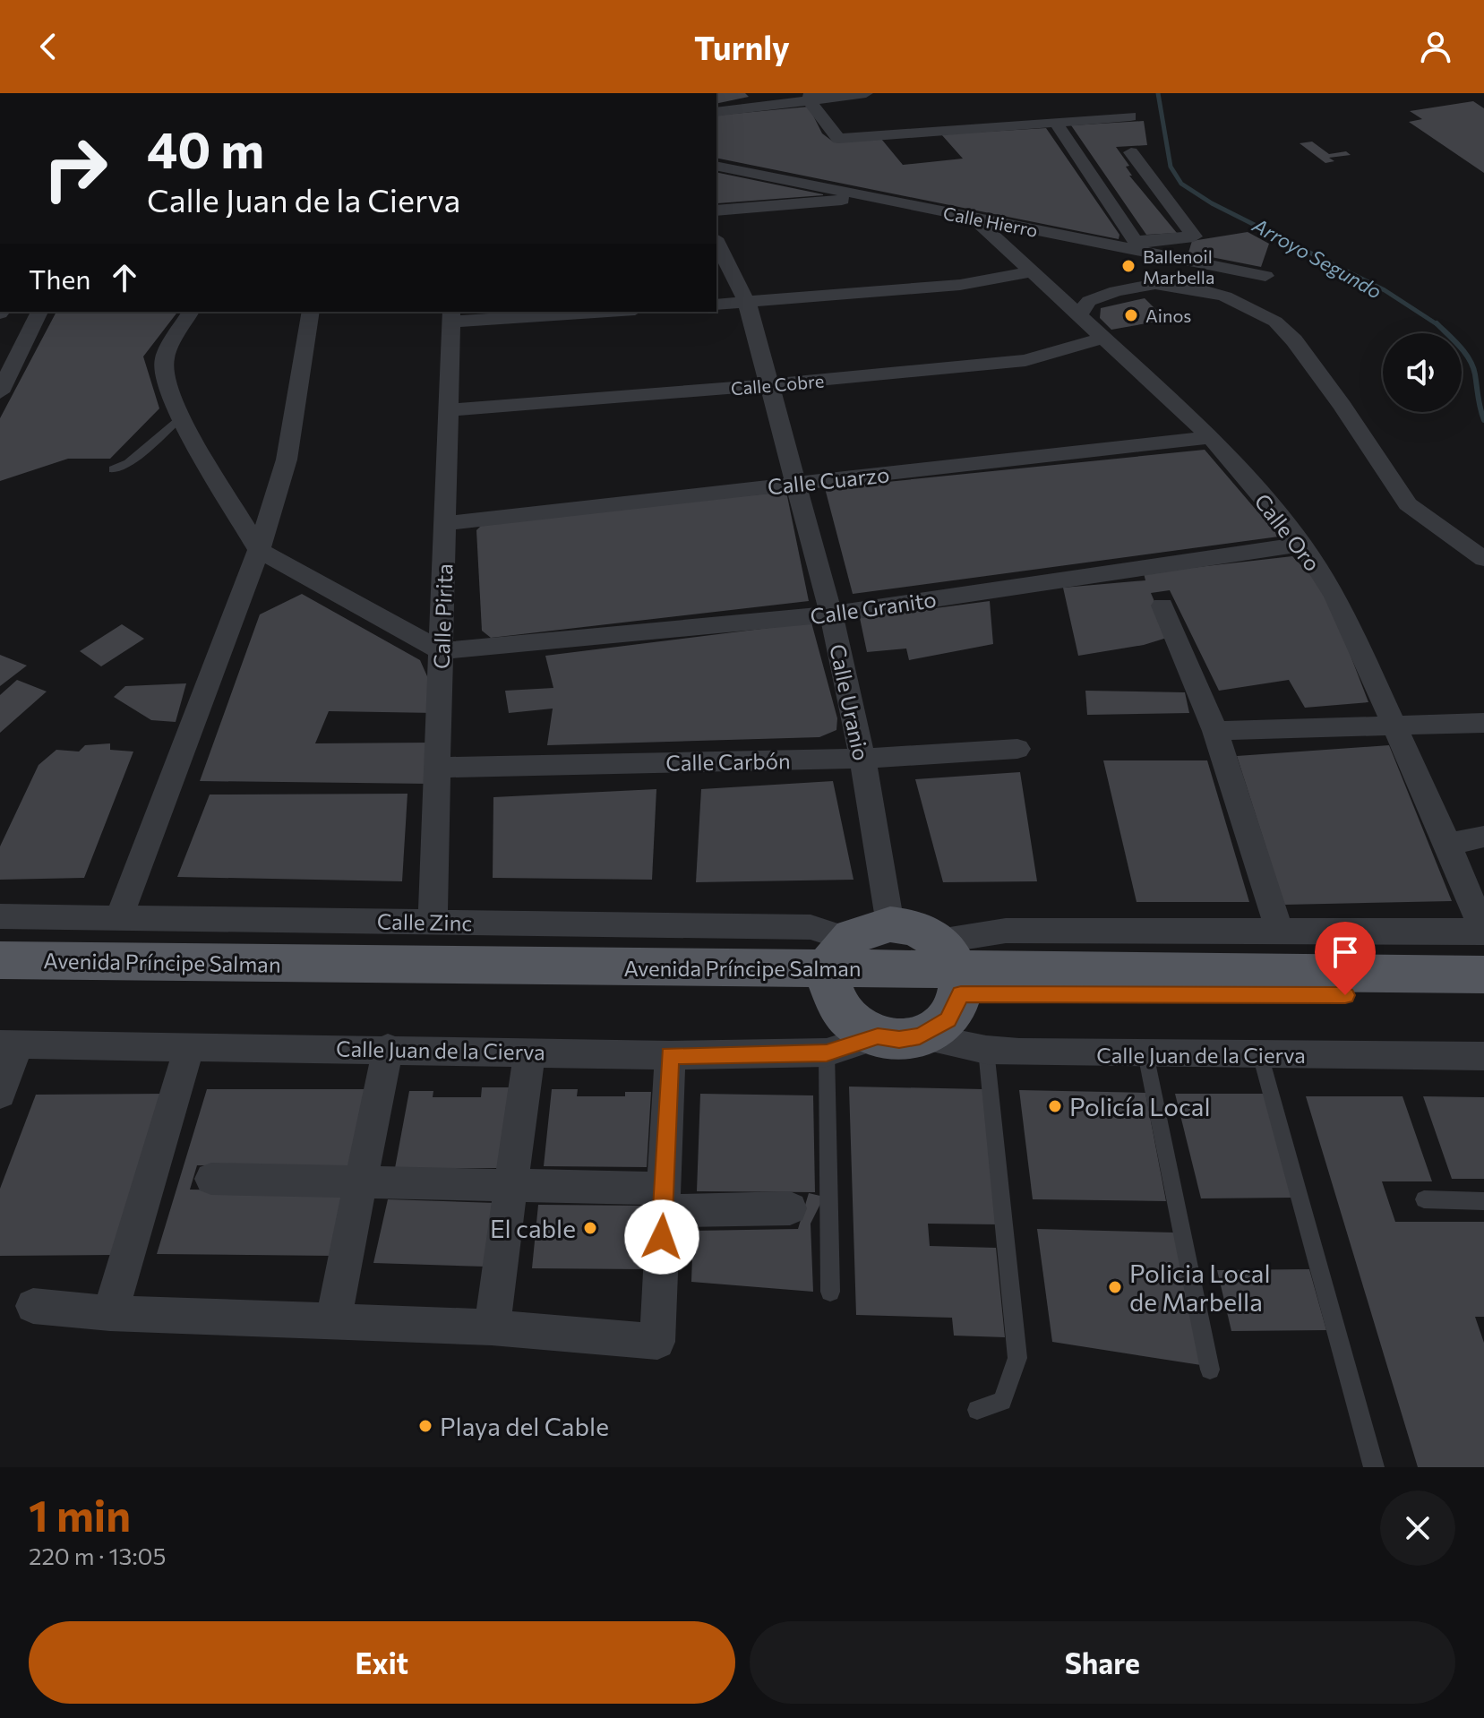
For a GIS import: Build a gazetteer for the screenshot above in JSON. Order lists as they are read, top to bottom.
{
  "streets": {
    "main road": ["Avenida Príncipe Salman"],
    "street": [
      "Calle Hierro",
      "Calle Cobre",
      "Calle Cuarzo",
      "Calle Oro",
      "Calle Granito",
      "Calle Pirita",
      "Calle Uranio",
      "Calle Carbón",
      "Calle Zinc",
      "Calle Juan de la Cierva"
    ]
  },
  "crossings": [
    ["Calle Hierro", "Calle Oro"],
    ["Calle Cobre", "Calle Oro"],
    ["Calle Cobre", "Calle Pirita"],
    ["Calle Cobre", "Calle Uranio"],
    ["Calle Cuarzo", "Calle Oro"],
    ["Calle Cuarzo", "Calle Pirita"],
    ["Calle Cuarzo", "Calle Uranio"],
    ["Calle Oro", "Calle Granito"],
    ["Calle Granito", "Calle Pirita"],
    ["Calle Granito", "Calle Uranio"],
    ["Calle Pirita", "Calle Carbón"],
    ["Calle Pirita", "Calle Zinc"],
    ["Calle Uranio", "Calle Carbón"],
    ["Calle Zinc", "Avenida Príncipe Salman"]
  ],
  "water": ["Arroyo Segundo"],
  "places": [
    "Ballenoil Marbella",
    "Ainos",
    "Policía Local",
    "El cable",
    "Policia Local de Marbella",
    "Playa del Cable"
  ],
  "page": {
    "header": "Turnly",
    "turn": ["40 m", "Calle Juan de la Cierva"],
    "then": "Then",
    "heading": ["1 min", "220 m · 13:05"],
    "buttons": ["Exit", "Share"]
  }
}
